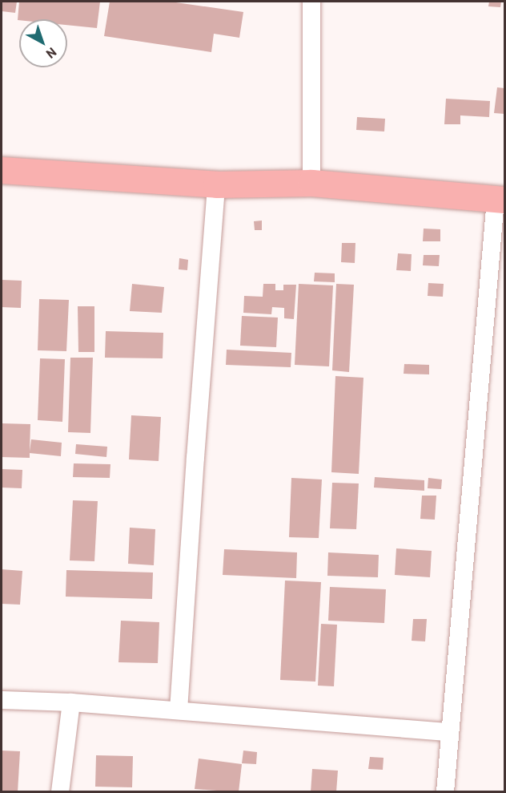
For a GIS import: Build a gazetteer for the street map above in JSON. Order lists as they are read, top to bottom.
{
  "north": "bottom right"
}
